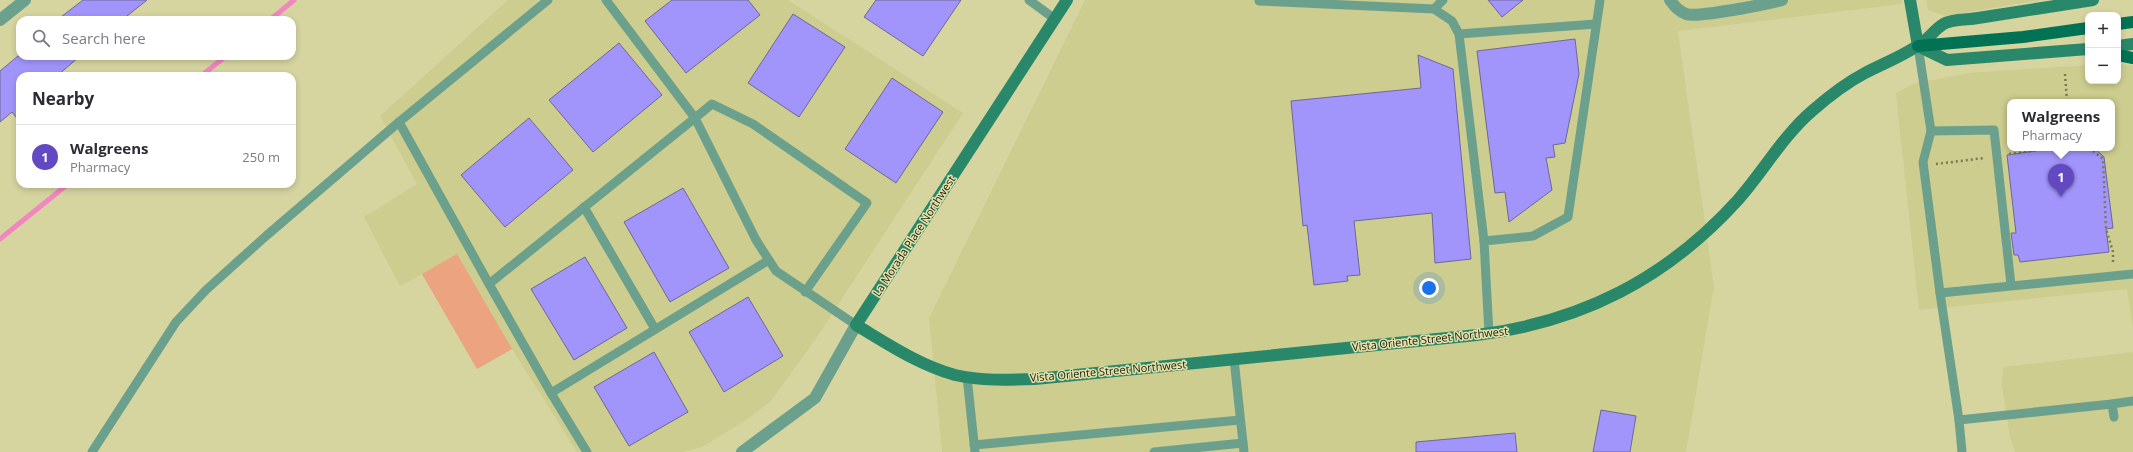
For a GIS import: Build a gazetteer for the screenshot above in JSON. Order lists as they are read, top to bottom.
{
  "streets": {
    "street": ["La Morada Place Northwest", "Vista Oriente Street Northwest"]
  },
  "crossings": [
    ["La Morada Place Northwest", "Vista Oriente Street Northwest"]
  ],
  "page": {
    "map_buttons": ["+", "−"],
    "search": "Search here",
    "heading": "Nearby",
    "popup": ["Walgreens", "Pharmacy"],
    "list": [
      {
        "mark": "1",
        "name": "Walgreens",
        "note": "Pharmacy",
        "value": "250 m"
      }
    ],
    "pins": "1"
  }
}
